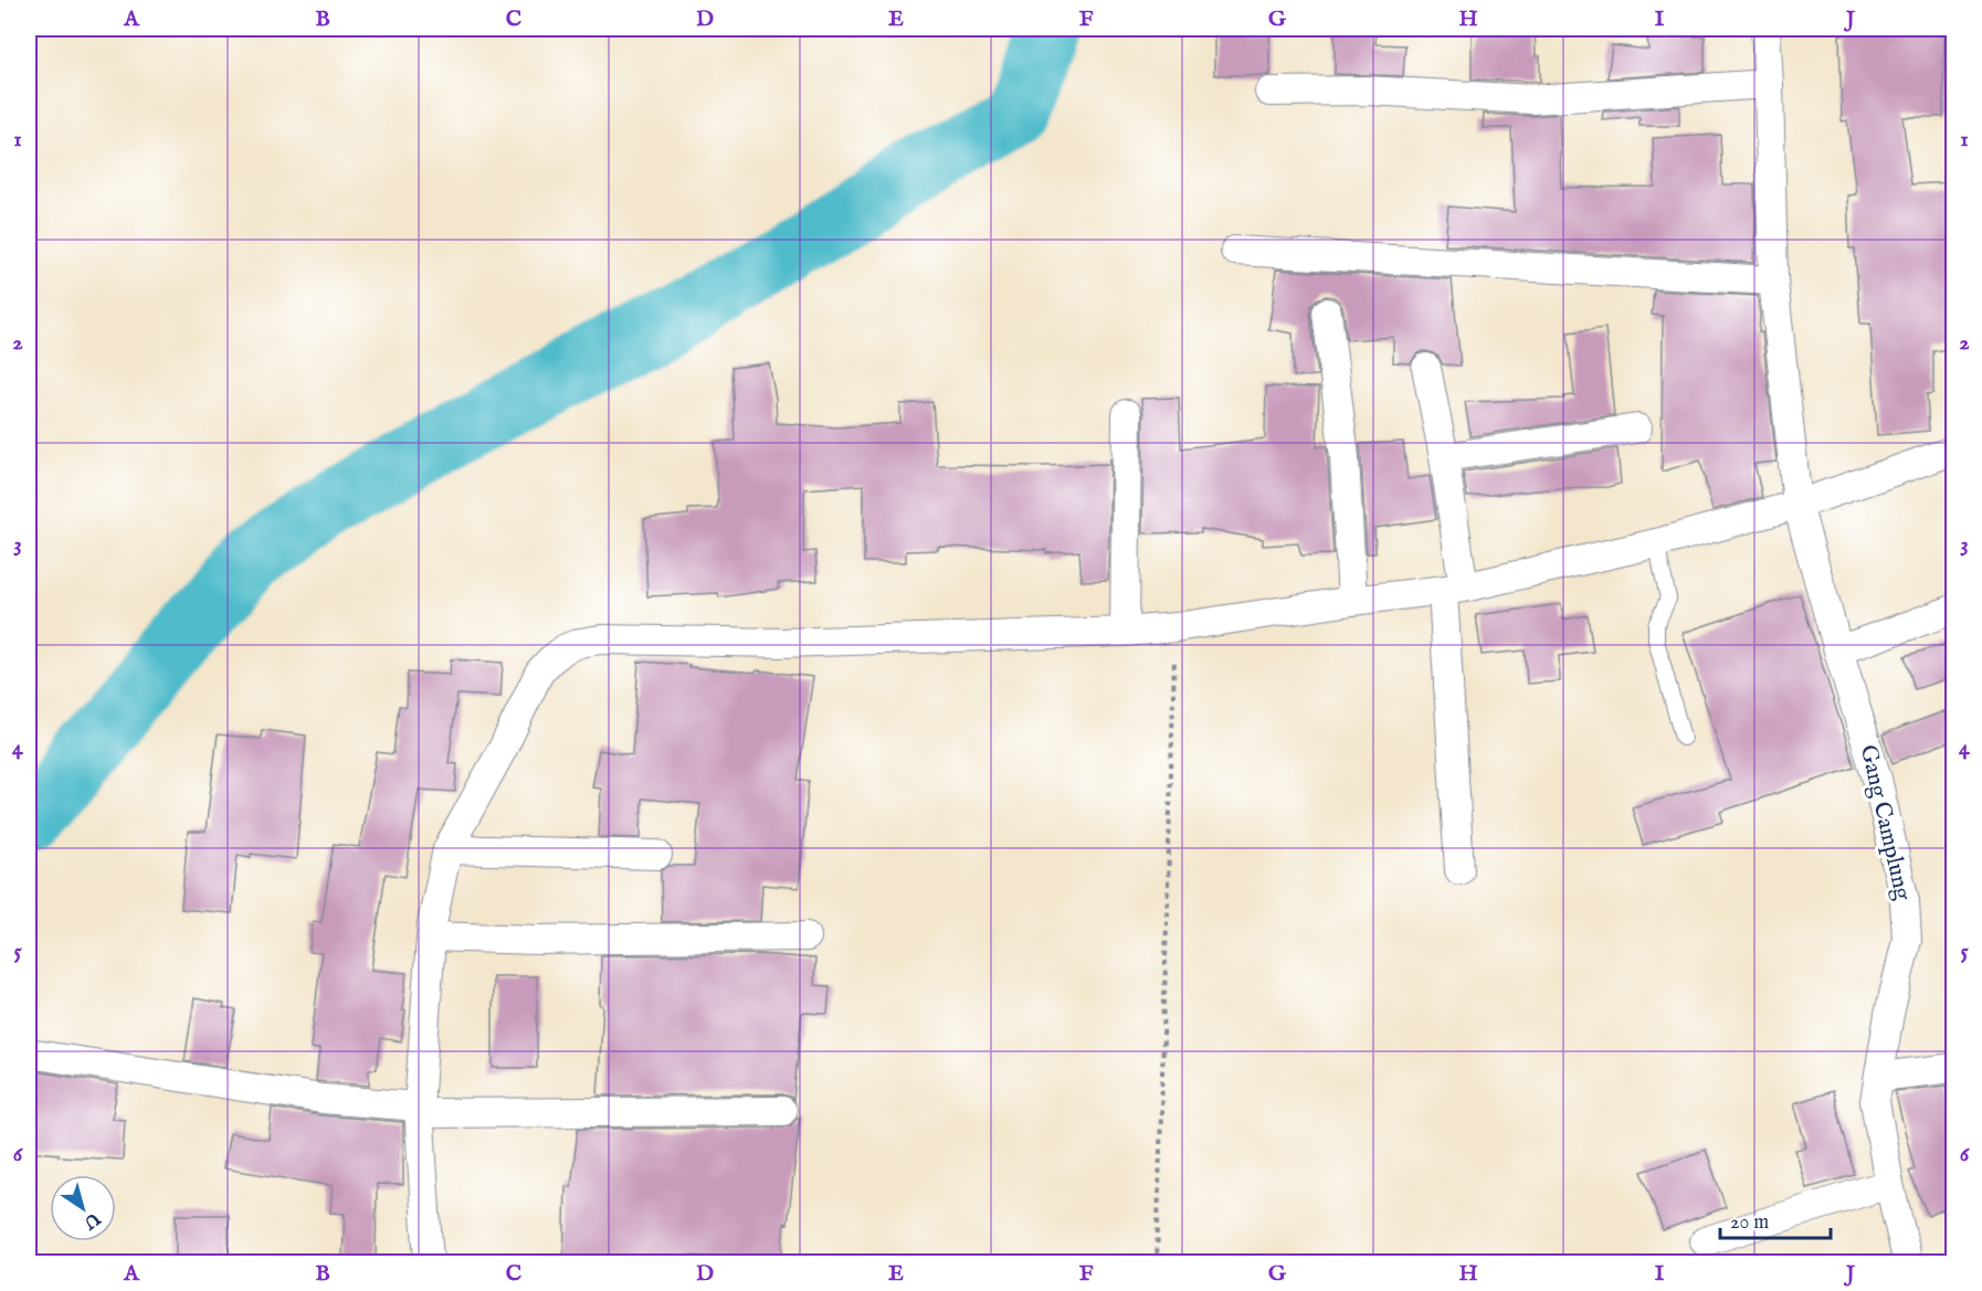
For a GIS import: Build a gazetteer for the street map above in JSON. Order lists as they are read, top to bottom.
{
  "streets": {
    "street": ["Gang Camplung"]
  },
  "scale_bar": "20 m",
  "north": "bottom right",
  "grid": {
    "columns": [
      "A",
      "B",
      "C",
      "D",
      "E",
      "F",
      "G",
      "H",
      "I",
      "J"
    ],
    "rows": [
      "1",
      "2",
      "3",
      "4",
      "5",
      "6"
    ]
  }
}
